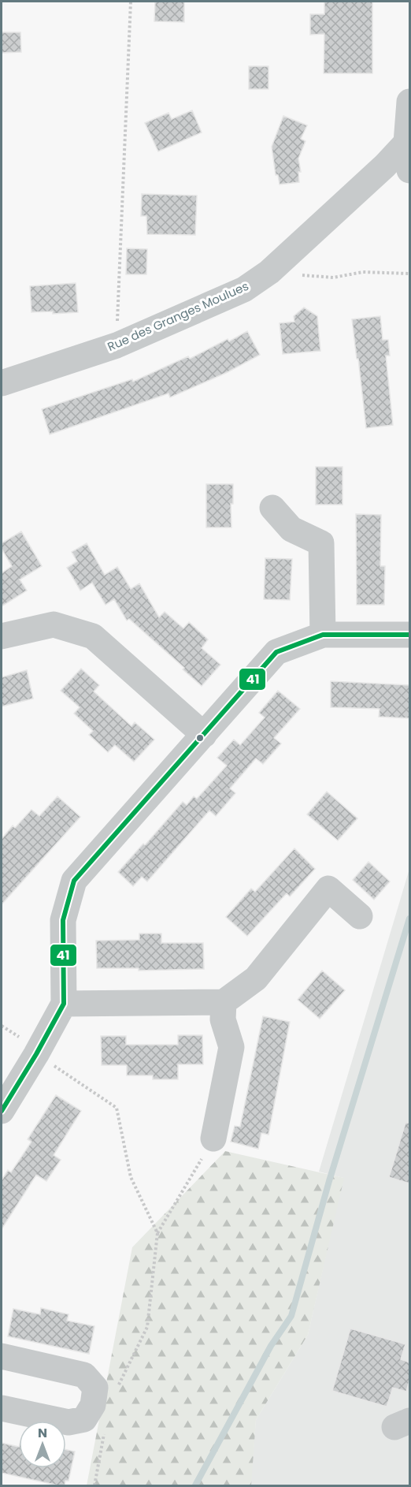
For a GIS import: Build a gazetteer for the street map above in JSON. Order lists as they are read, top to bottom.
{
  "streets": {
    "street": ["Rue des Granges Moulues"]
  },
  "lines": ["transit line 41"],
  "north": "top"
}
